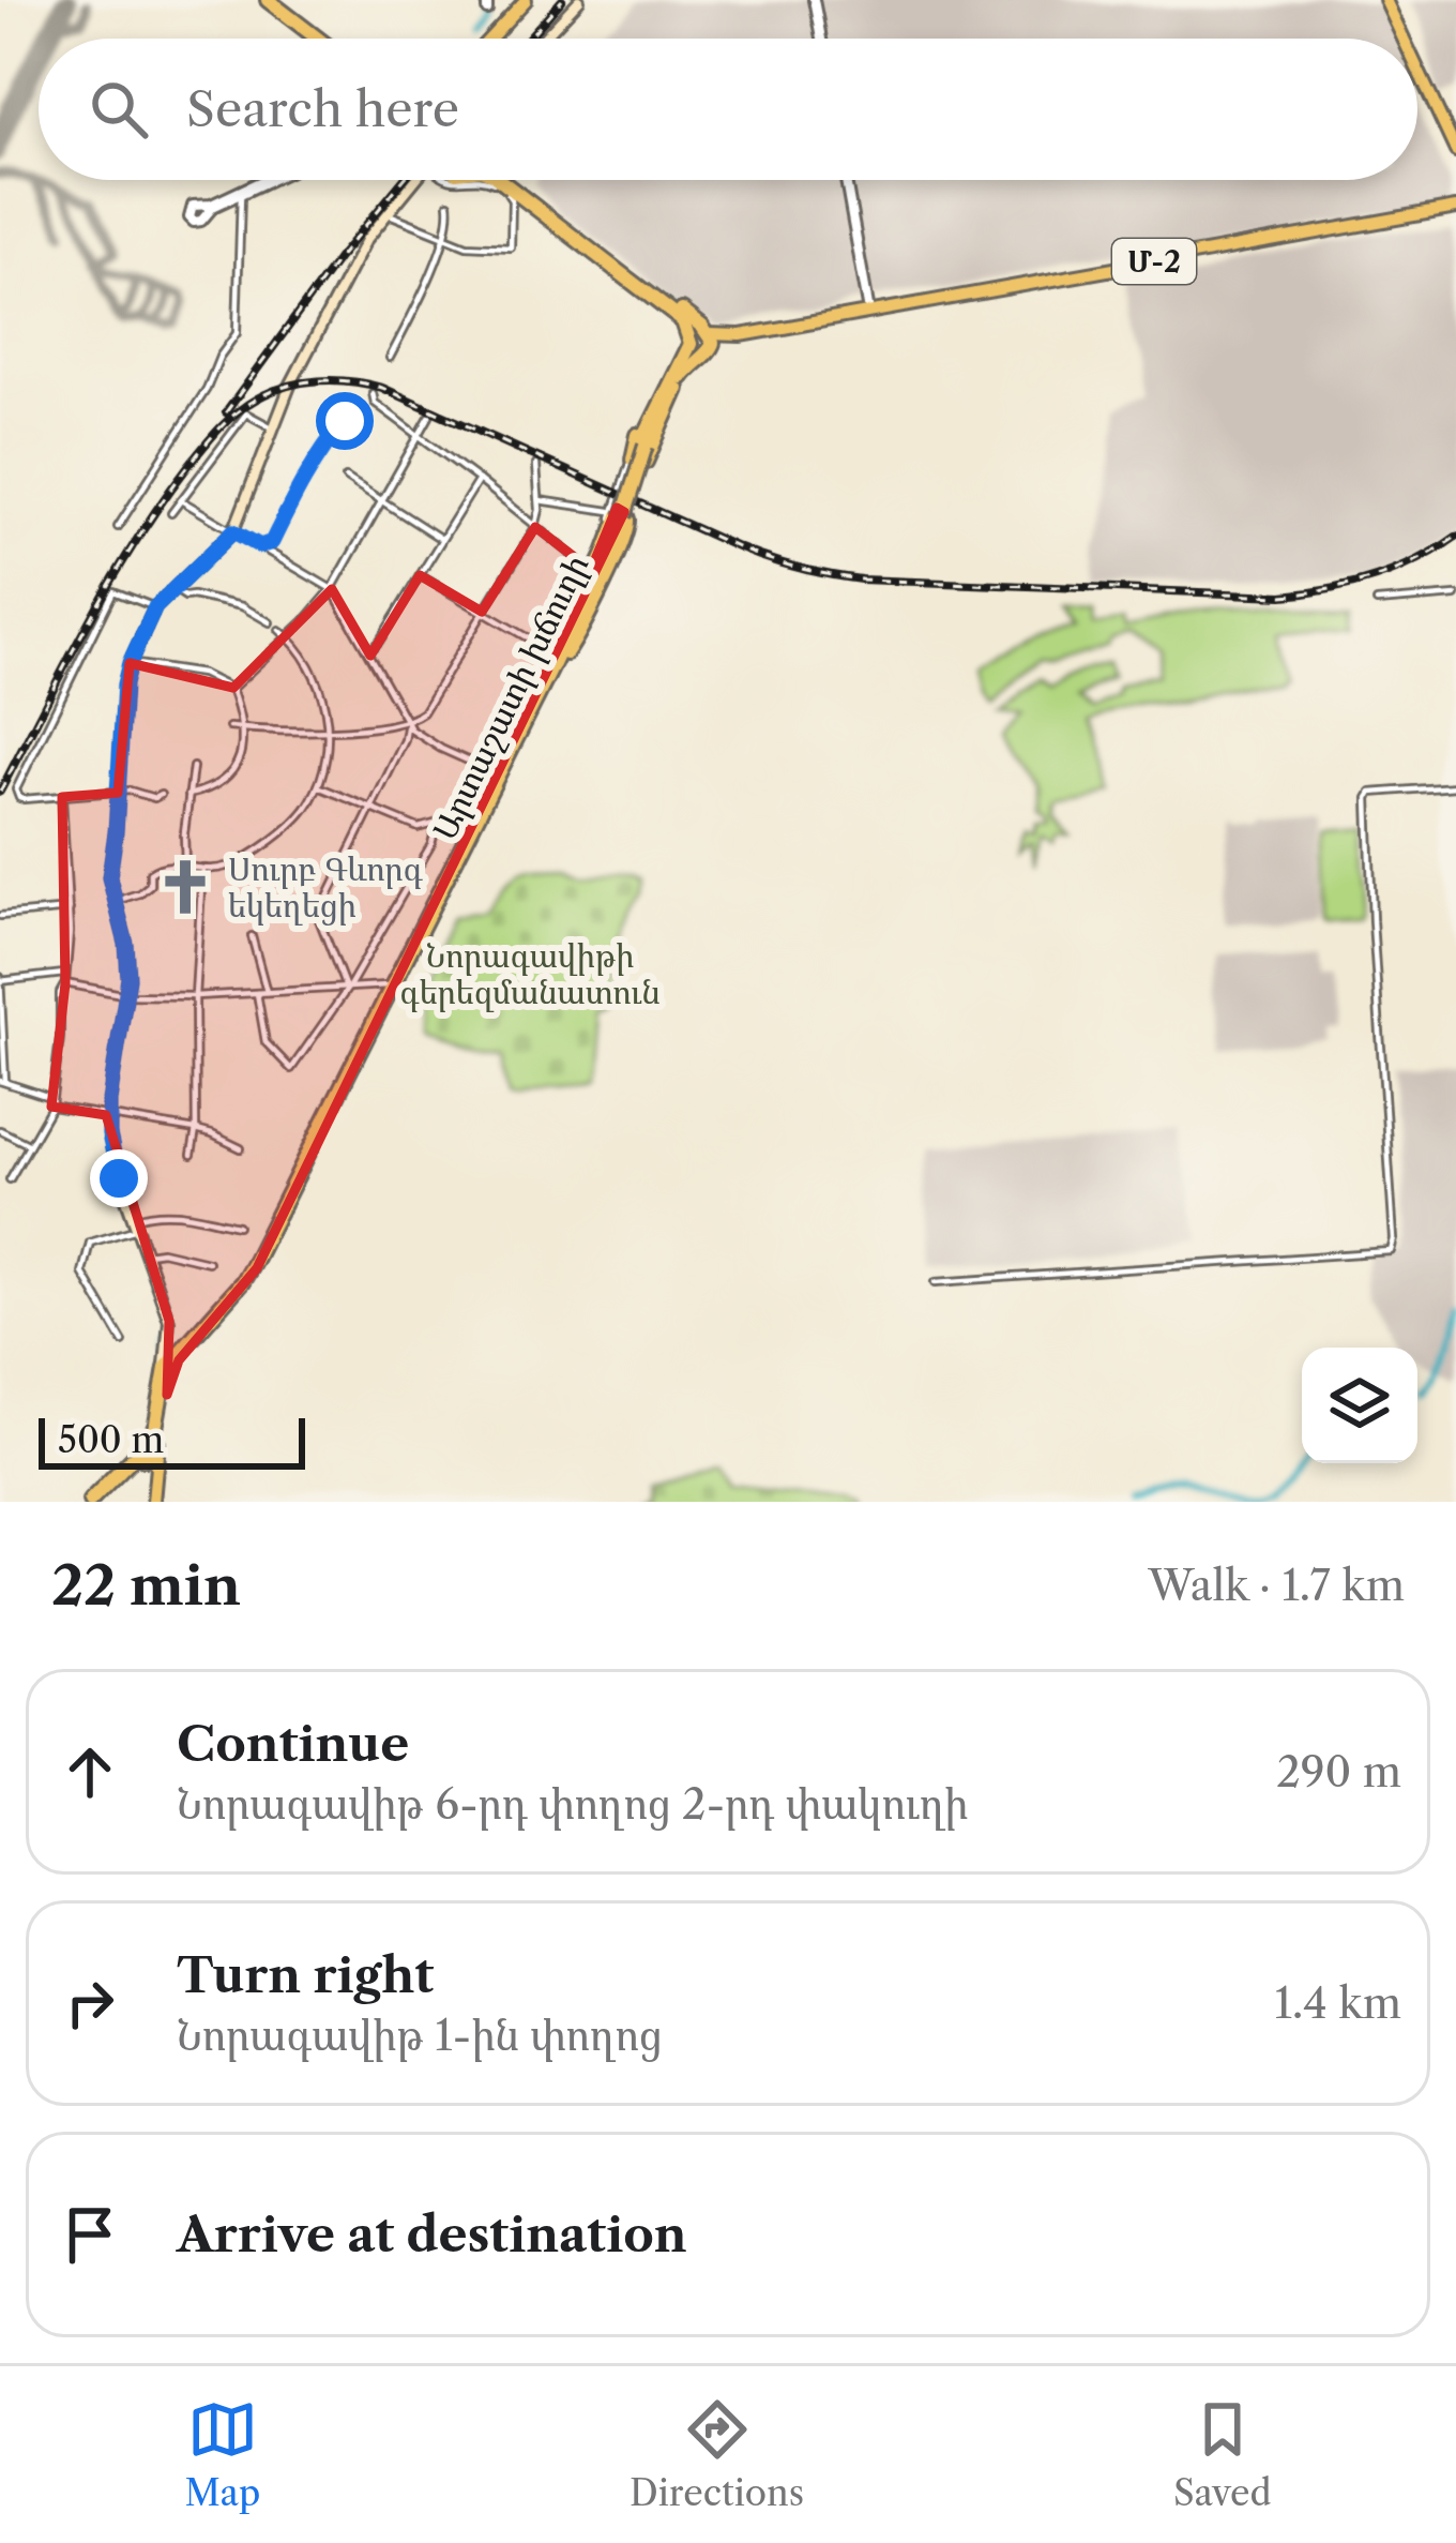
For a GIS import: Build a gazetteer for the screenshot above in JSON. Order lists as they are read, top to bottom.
{
  "streets": {
    "highway": ["Մ-2", "Արտաշատի խճուղի"]
  },
  "crossings": [
    ["Մ-2", "Արտաշատի խճուղի"]
  ],
  "parks": ["Նորագավիթի գերեզմանատուն"],
  "places": {
    "church": ["Սուրբ Գևորգ եկեղեցի"]
  },
  "scale_bar": "500 m",
  "page": {
    "search": "Search here",
    "scale": "500 m",
    "heading": ["22 min", "Walk · 1.7 km"],
    "list": [
      ["Continue", "Նորագավիթ 6-րդ փողոց 2-րդ փակուղի", "290 m"],
      ["Turn right", "Նորագավիթ 1-ին փողոց", "1.4 km"],
      "Arrive at destination"
    ],
    "nav": ["Map", "Directions", "Saved"]
  }
}
